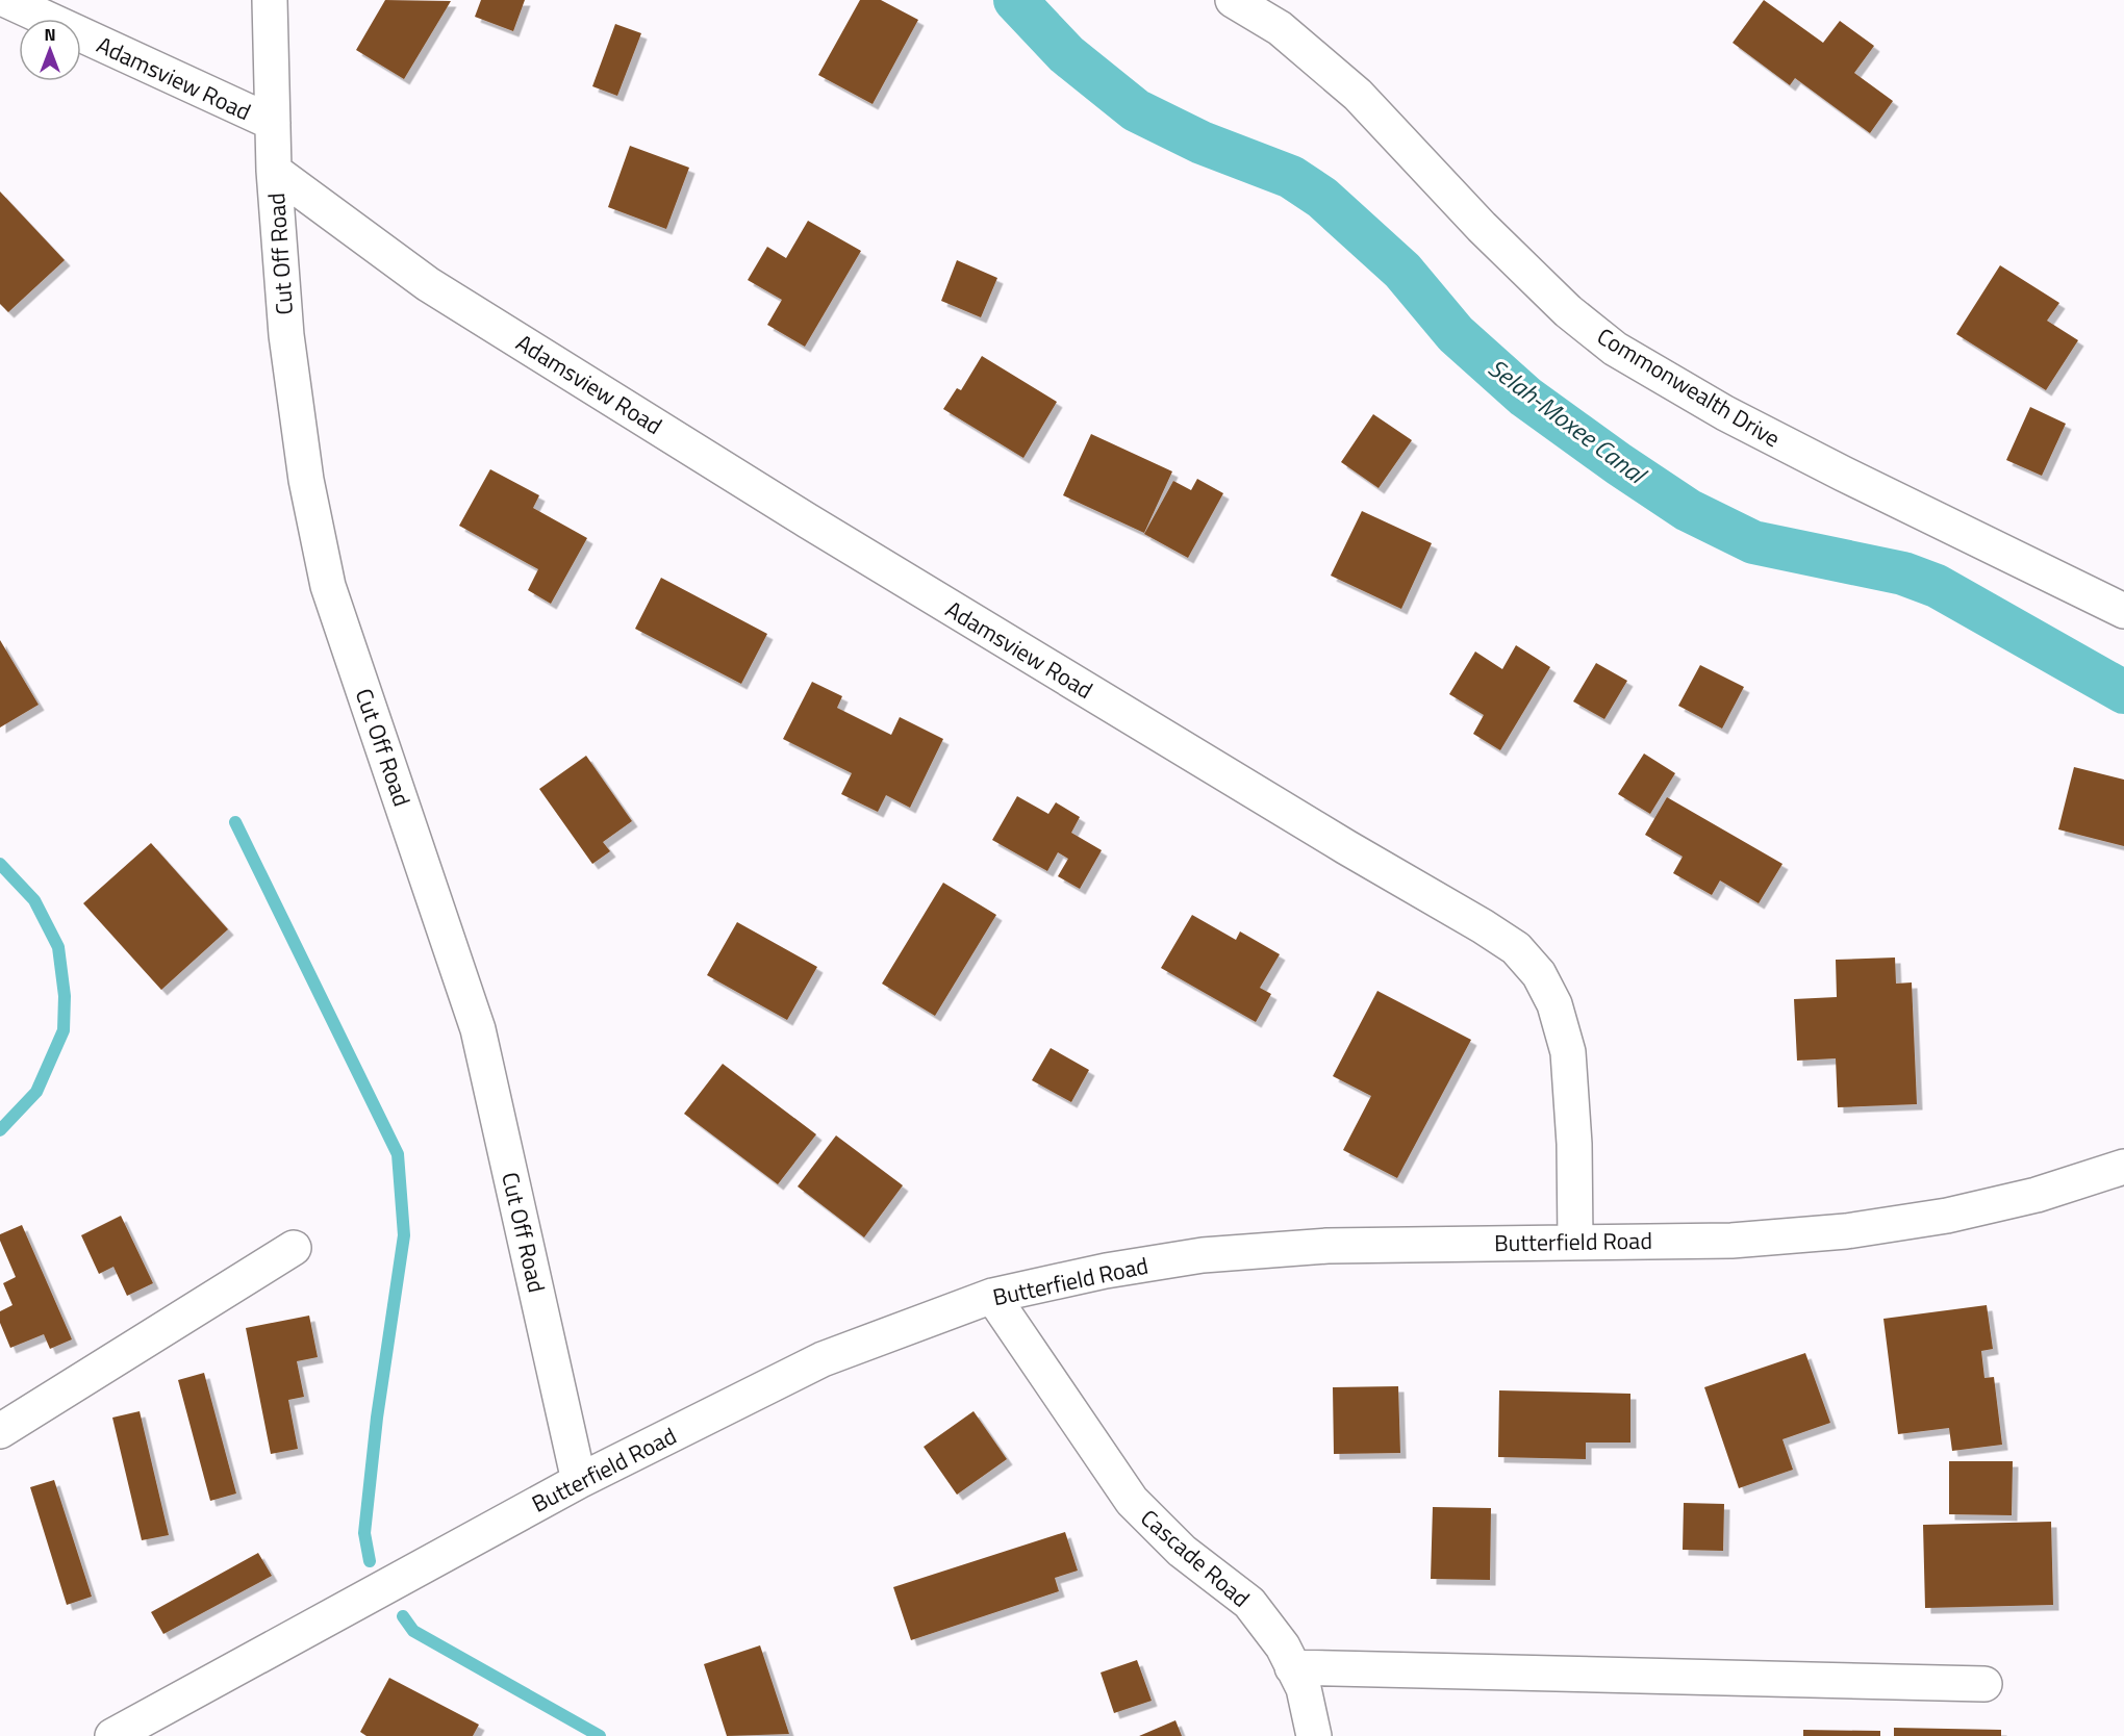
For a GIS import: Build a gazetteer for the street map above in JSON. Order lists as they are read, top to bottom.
{
  "streets": {
    "street": [
      "Adamsview Road",
      "Cut Off Road",
      "Commonwealth Drive",
      "Butterfield Road",
      "Cascade Road"
    ]
  },
  "crossings": [
    ["Adamsview Road", "Cut Off Road"],
    ["Adamsview Road", "Butterfield Road"],
    ["Cut Off Road", "Butterfield Road"],
    ["Butterfield Road", "Cascade Road"]
  ],
  "water": ["Selah-Moxee Canal"],
  "north": "top"
}
